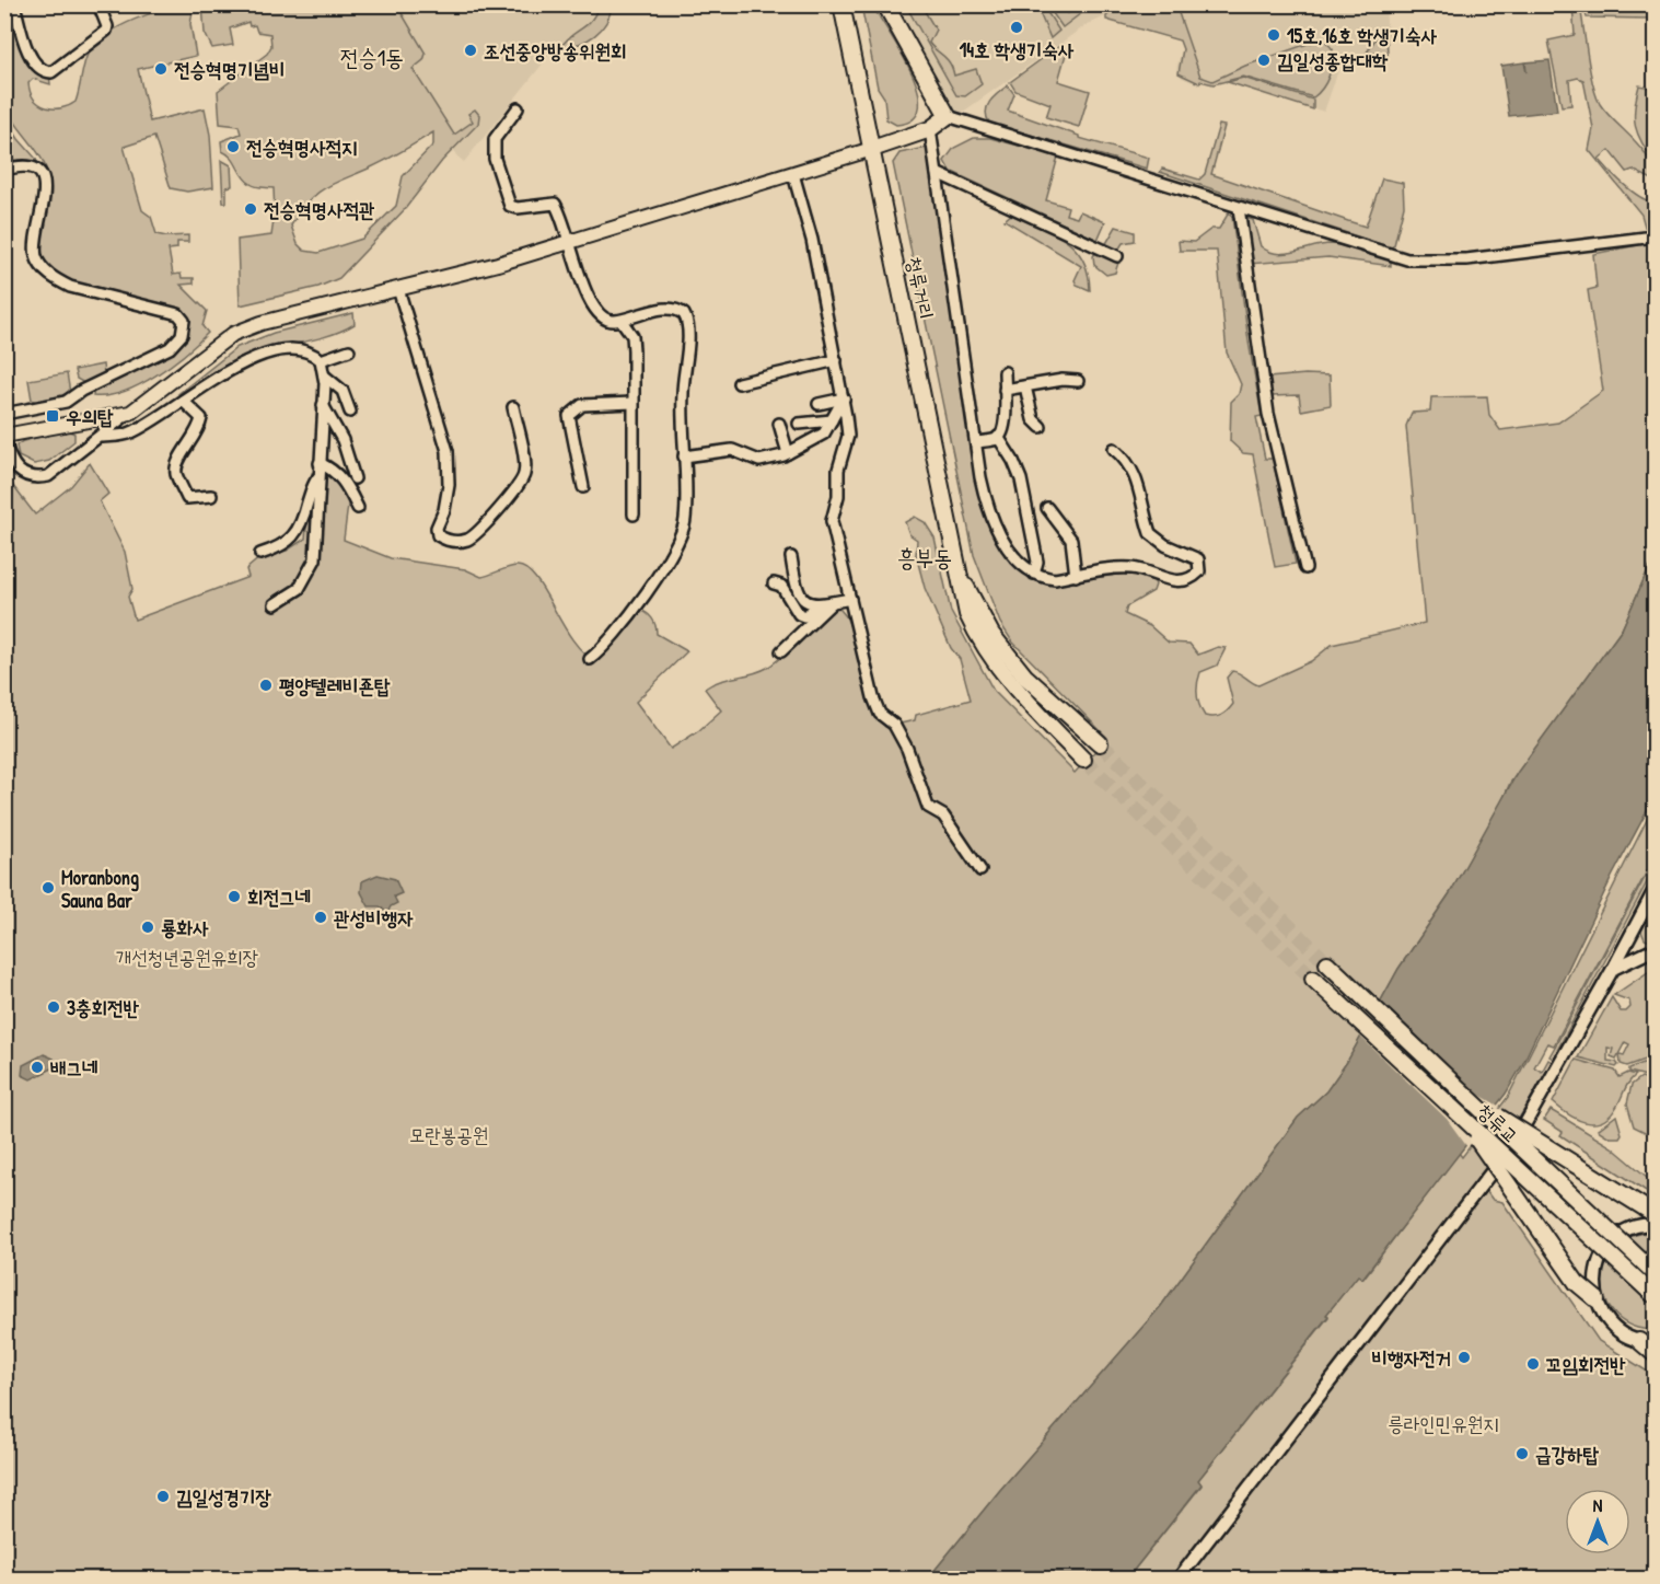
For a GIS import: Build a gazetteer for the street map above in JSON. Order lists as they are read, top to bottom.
{
  "streets": {
    "main road": ["청류거리", "청류교"]
  },
  "districts": ["전승1동", "흥부동"],
  "parks": ["개선청년공원유희장", "모란봉공원", "릉라인민유원지"],
  "places": {
    "other": [
      "14호 학생기숙사",
      "15호,16호 학생기숙사",
      "조선중앙방송위원회",
      "김일성종합대학",
      "전승혁명기념비",
      "전승혁명사적지",
      "전승혁명사적관",
      "평양텔레비죤탑",
      "Moranbong Sauna Bar",
      "회전그네",
      "관성비행자",
      "룡화사",
      "3충회전반",
      "배그네",
      "비행자전거",
      "꼬임회전반",
      "급강하탑",
      "김일성경기장"
    ],
    "transit": ["우의탑"]
  },
  "north": "top"
}
